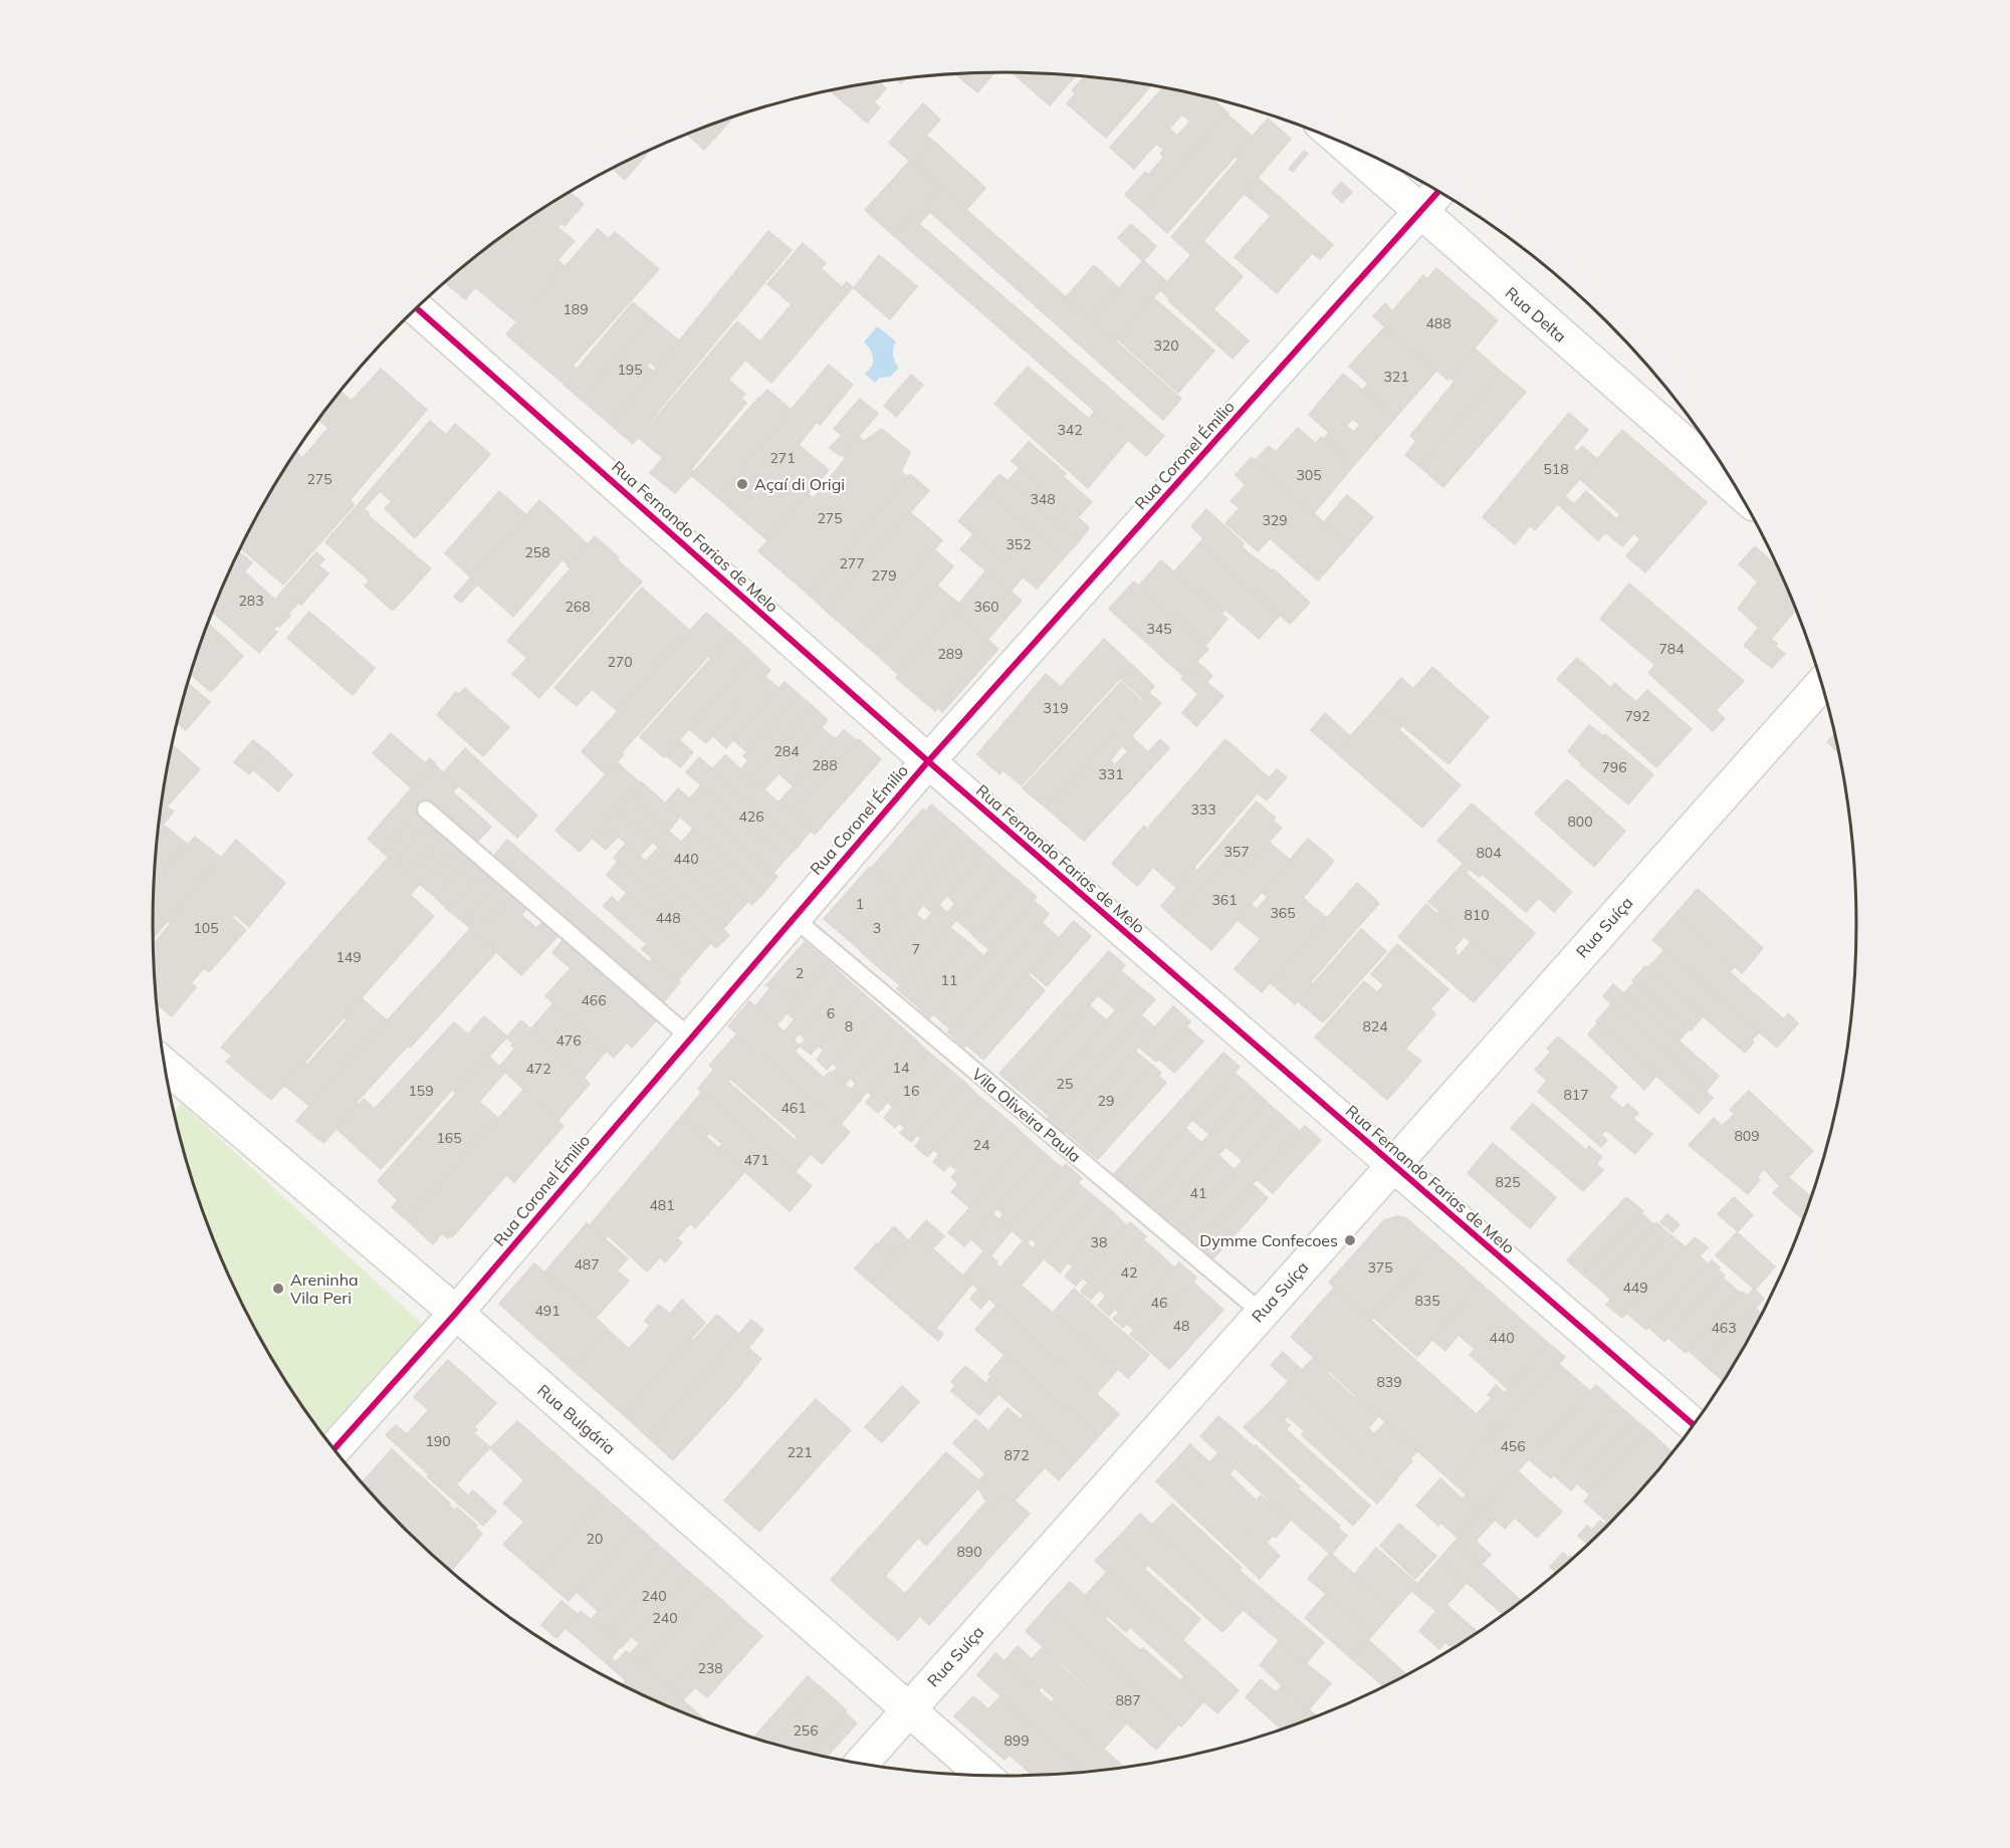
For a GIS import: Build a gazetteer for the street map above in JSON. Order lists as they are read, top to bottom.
{
  "streets": {
    "street": [
      "Rua Delta",
      "Rua Coronel Émilio",
      "Rua Fernando Farias de Melo",
      "Rua Suíça",
      "Rua Bulgária"
    ],
    "lane": ["Vila Oliveira Paula"]
  },
  "crossings": [
    ["Rua Delta", "Rua Coronel Émilio"],
    ["Rua Coronel Émilio", "Rua Fernando Farias de Melo"],
    ["Rua Coronel Émilio", "Vila Oliveira Paula"],
    ["Rua Coronel Émilio", "Rua Bulgária"],
    ["Rua Fernando Farias de Melo", "Rua Suíça"],
    ["Rua Suíça", "Vila Oliveira Paula"],
    ["Rua Suíça", "Rua Bulgária"]
  ],
  "places": ["Açaí di Origi", "Dymme Confecoes", "Areninha Vila Peri"],
  "house_numbers": [
    "189",
    "488",
    "320",
    "195",
    "321",
    "342",
    "271",
    "518",
    "305",
    "275",
    "348",
    "275",
    "329",
    "352",
    "258",
    "277",
    "279",
    "283",
    "268",
    "360",
    "345",
    "784",
    "289",
    "270",
    "319",
    "792",
    "284",
    "288",
    "796",
    "331",
    "333",
    "426",
    "800",
    "357",
    "804",
    "440",
    "361",
    "1",
    "365",
    "810",
    "448",
    "105",
    "3",
    "7",
    "149",
    "2",
    "11",
    "466",
    "6",
    "8",
    "824",
    "476",
    "14",
    "472",
    "25",
    "159",
    "16",
    "817",
    "29",
    "461",
    "809",
    "165",
    "24",
    "471",
    "825",
    "41",
    "481",
    "38",
    "487",
    "375",
    "42",
    "449",
    "835",
    "46",
    "491",
    "48",
    "463",
    "440",
    "839",
    "190",
    "456",
    "221",
    "872",
    "20",
    "890",
    "240",
    "240",
    "238",
    "887",
    "256",
    "899"
  ]
}
